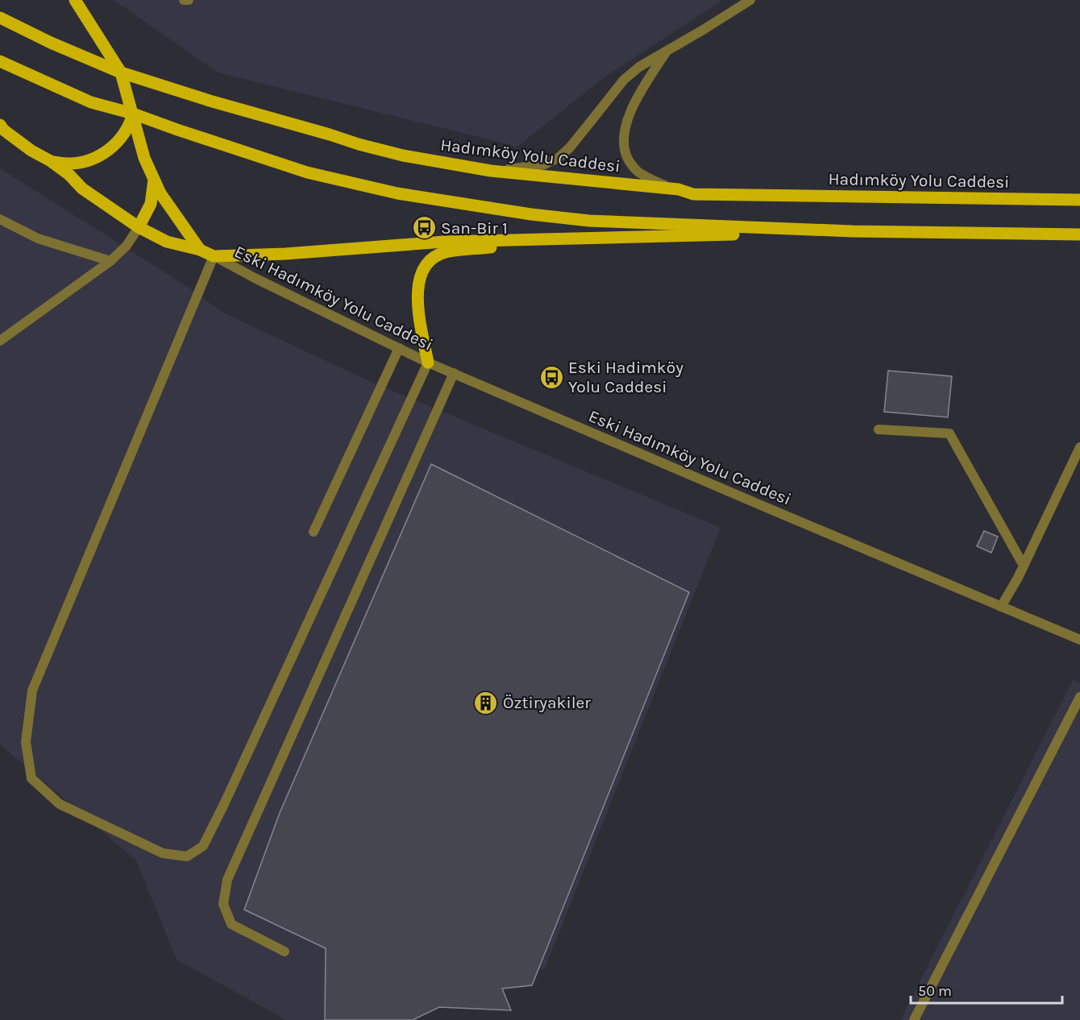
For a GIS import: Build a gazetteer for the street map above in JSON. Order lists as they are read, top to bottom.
{
  "streets": {
    "main road": ["Hadımköy Yolu Caddesi"],
    "street": ["Eski Hadımköy Yolu Caddesi"]
  },
  "places": {
    "bus stop": ["San-Bir 1", "Eski Hadimköy Yolu Caddesi"],
    "building": ["Öztiryakiler"]
  },
  "scale_bar": "50 m"
}
